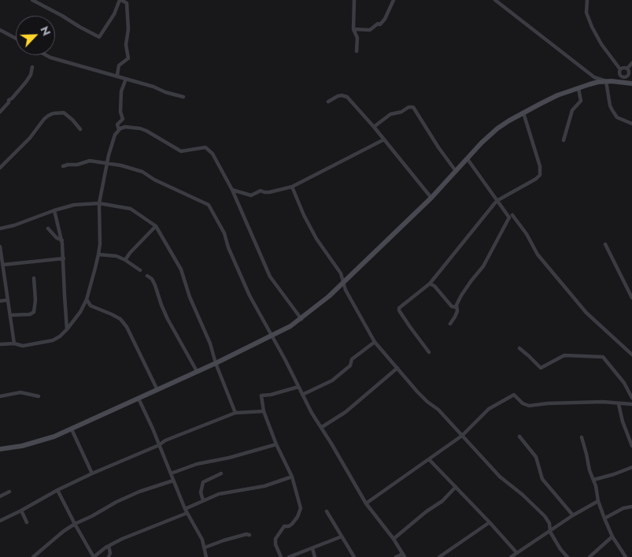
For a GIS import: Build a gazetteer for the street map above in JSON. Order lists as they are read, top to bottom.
{
  "north": "top right"
}
